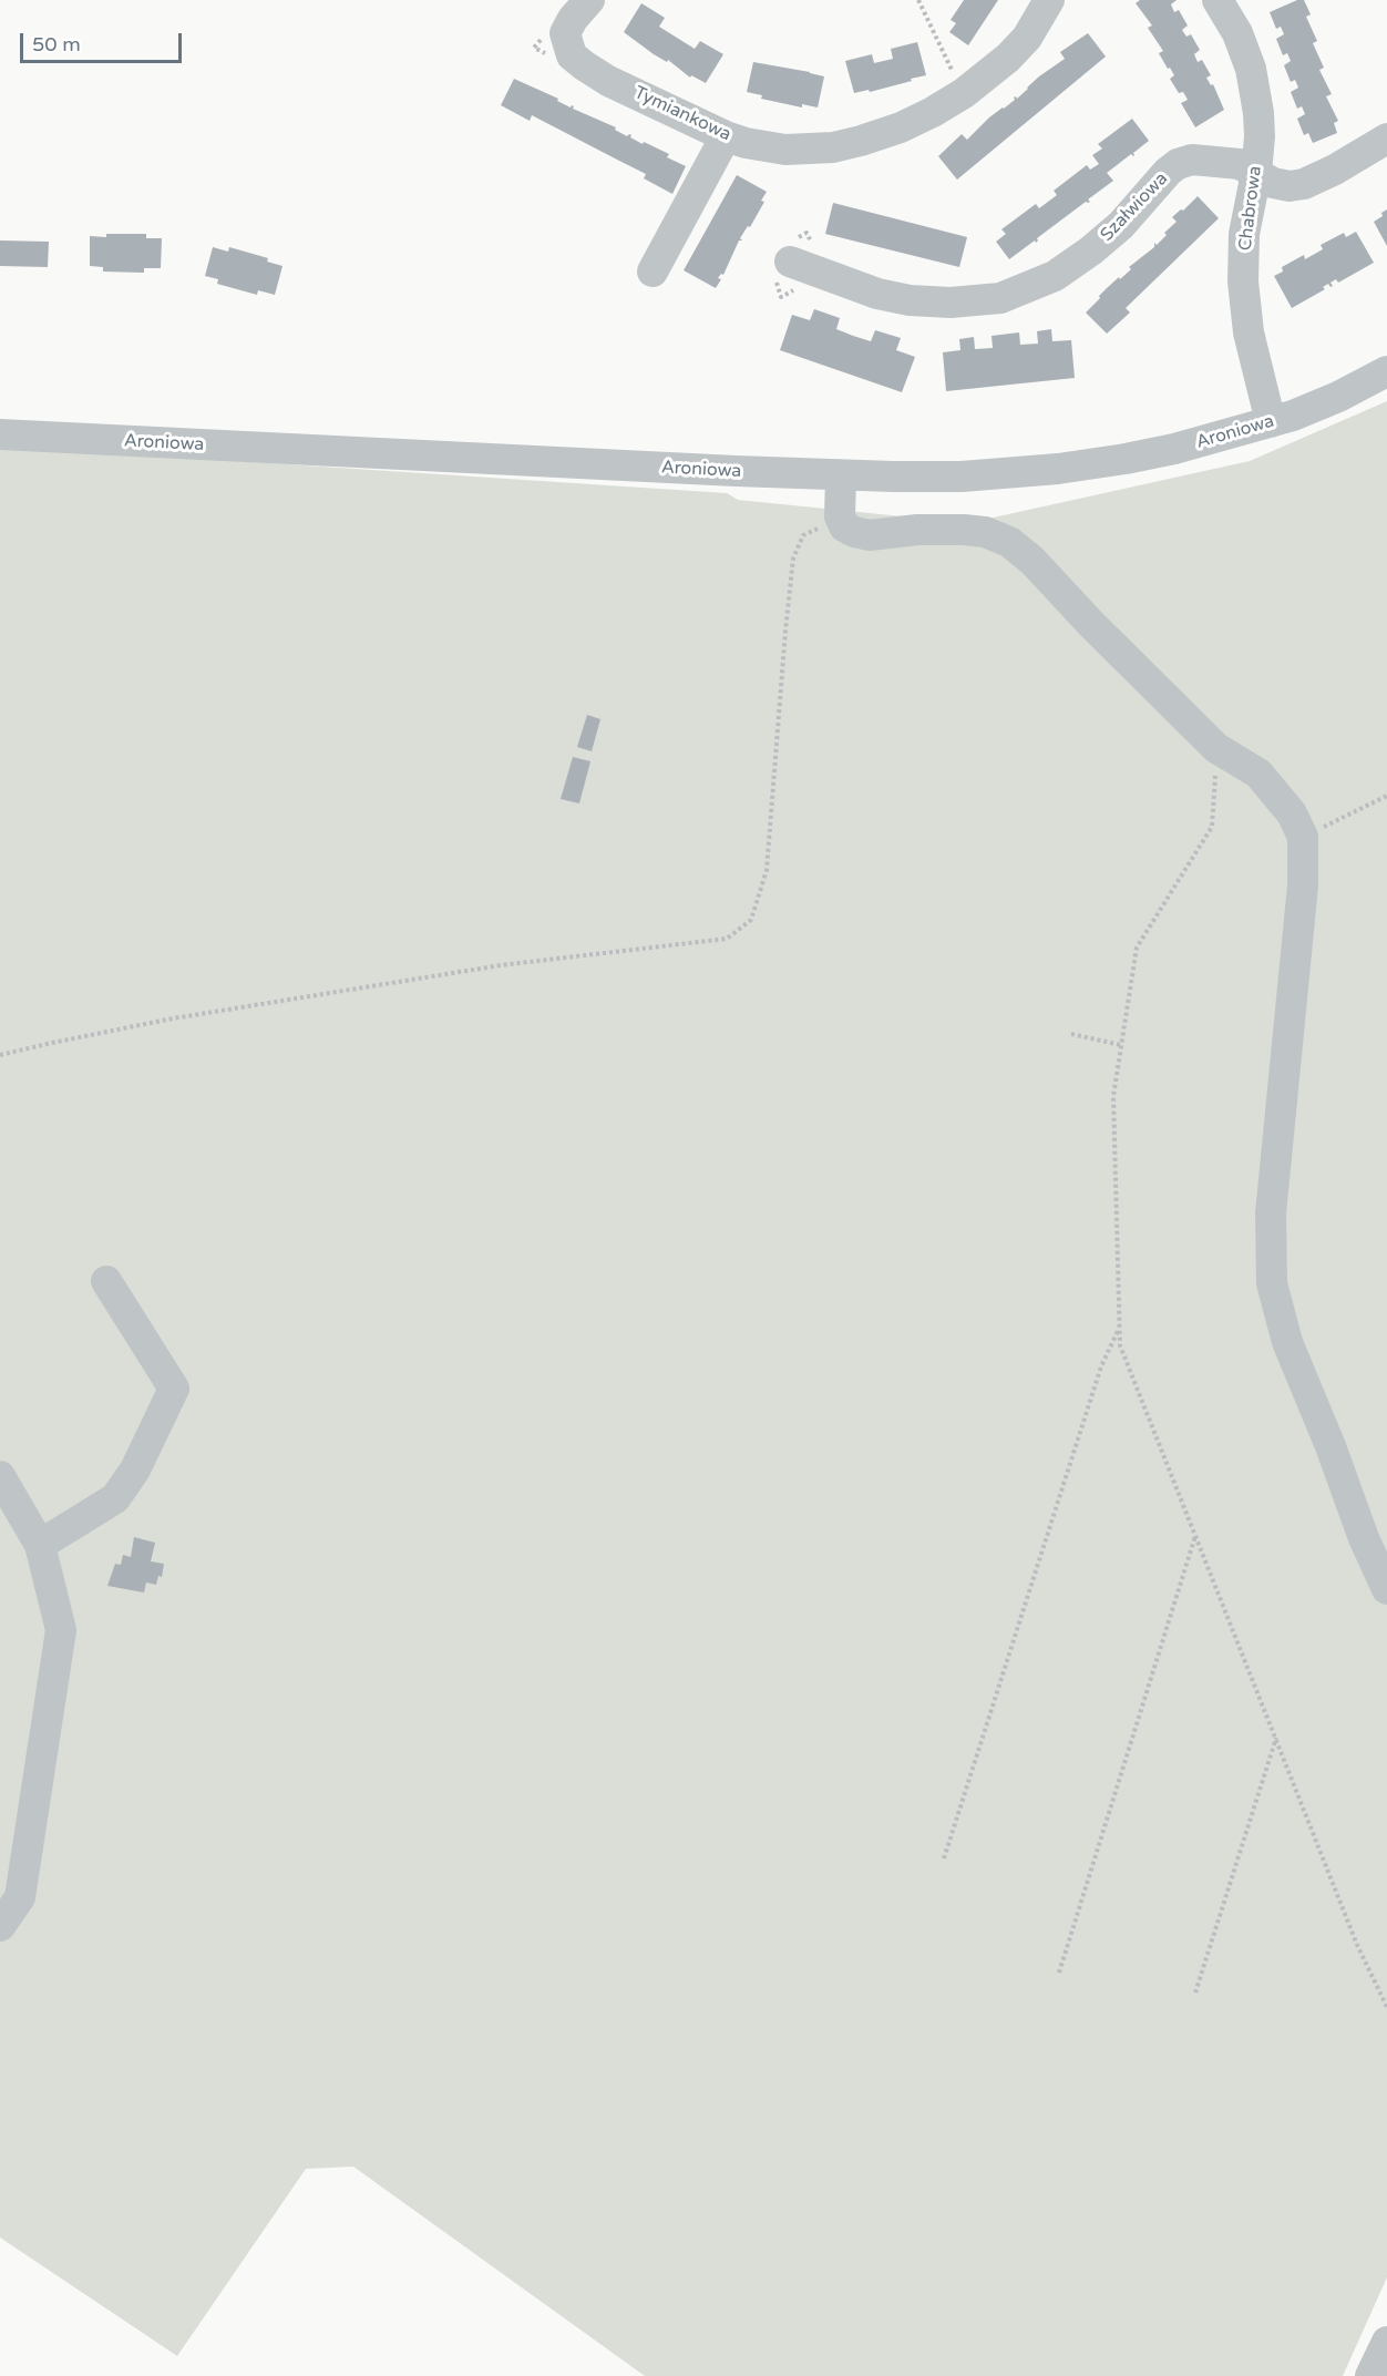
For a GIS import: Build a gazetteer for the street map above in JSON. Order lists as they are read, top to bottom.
{
  "streets": {
    "street": [
      "Tymiankowa",
      "Szałwiowa",
      "Chabrowa",
      "Aroniowa"
    ]
  },
  "crossings": [
    ["Szałwiowa", "Chabrowa"],
    ["Chabrowa", "Aroniowa"]
  ],
  "scale_bar": "50 m"
}
